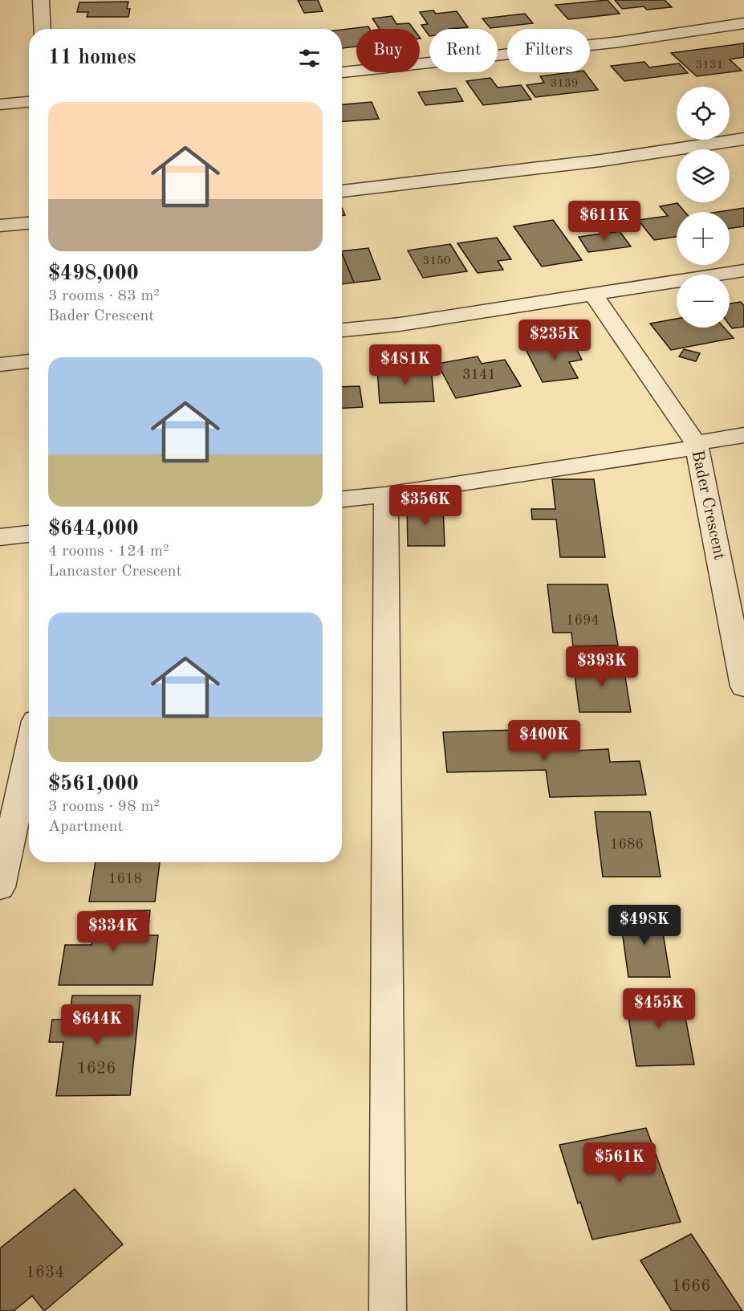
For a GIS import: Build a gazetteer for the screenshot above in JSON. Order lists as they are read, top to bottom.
{
  "streets": {
    "street": ["Bader Crescent"]
  },
  "house_numbers": [
    "3131",
    "3139",
    "3150",
    "3141",
    "1694",
    "1686",
    "1618",
    "1626",
    "1634",
    "1666"
  ],
  "page": {
    "chip": ["Buy", "Rent", "Filters"],
    "heading": "11 homes",
    "map_buttons": ["+", "−"],
    "list": [
      {
        "name": "$498,000",
        "note": "3 rooms · 83 m² · Bader Crescent"
      },
      {
        "name": "$644,000",
        "note": "4 rooms · 124 m² · Lancaster Crescent"
      },
      {
        "name": "$561,000",
        "note": "3 rooms · 98 m² · Apartment"
      }
    ],
    "price": [
      "$611K",
      "$235K",
      "$481K",
      "$356K",
      "$393K",
      "$400K",
      "$498K",
      "$334K",
      "$455K",
      "$644K",
      "$561K"
    ]
  }
}
